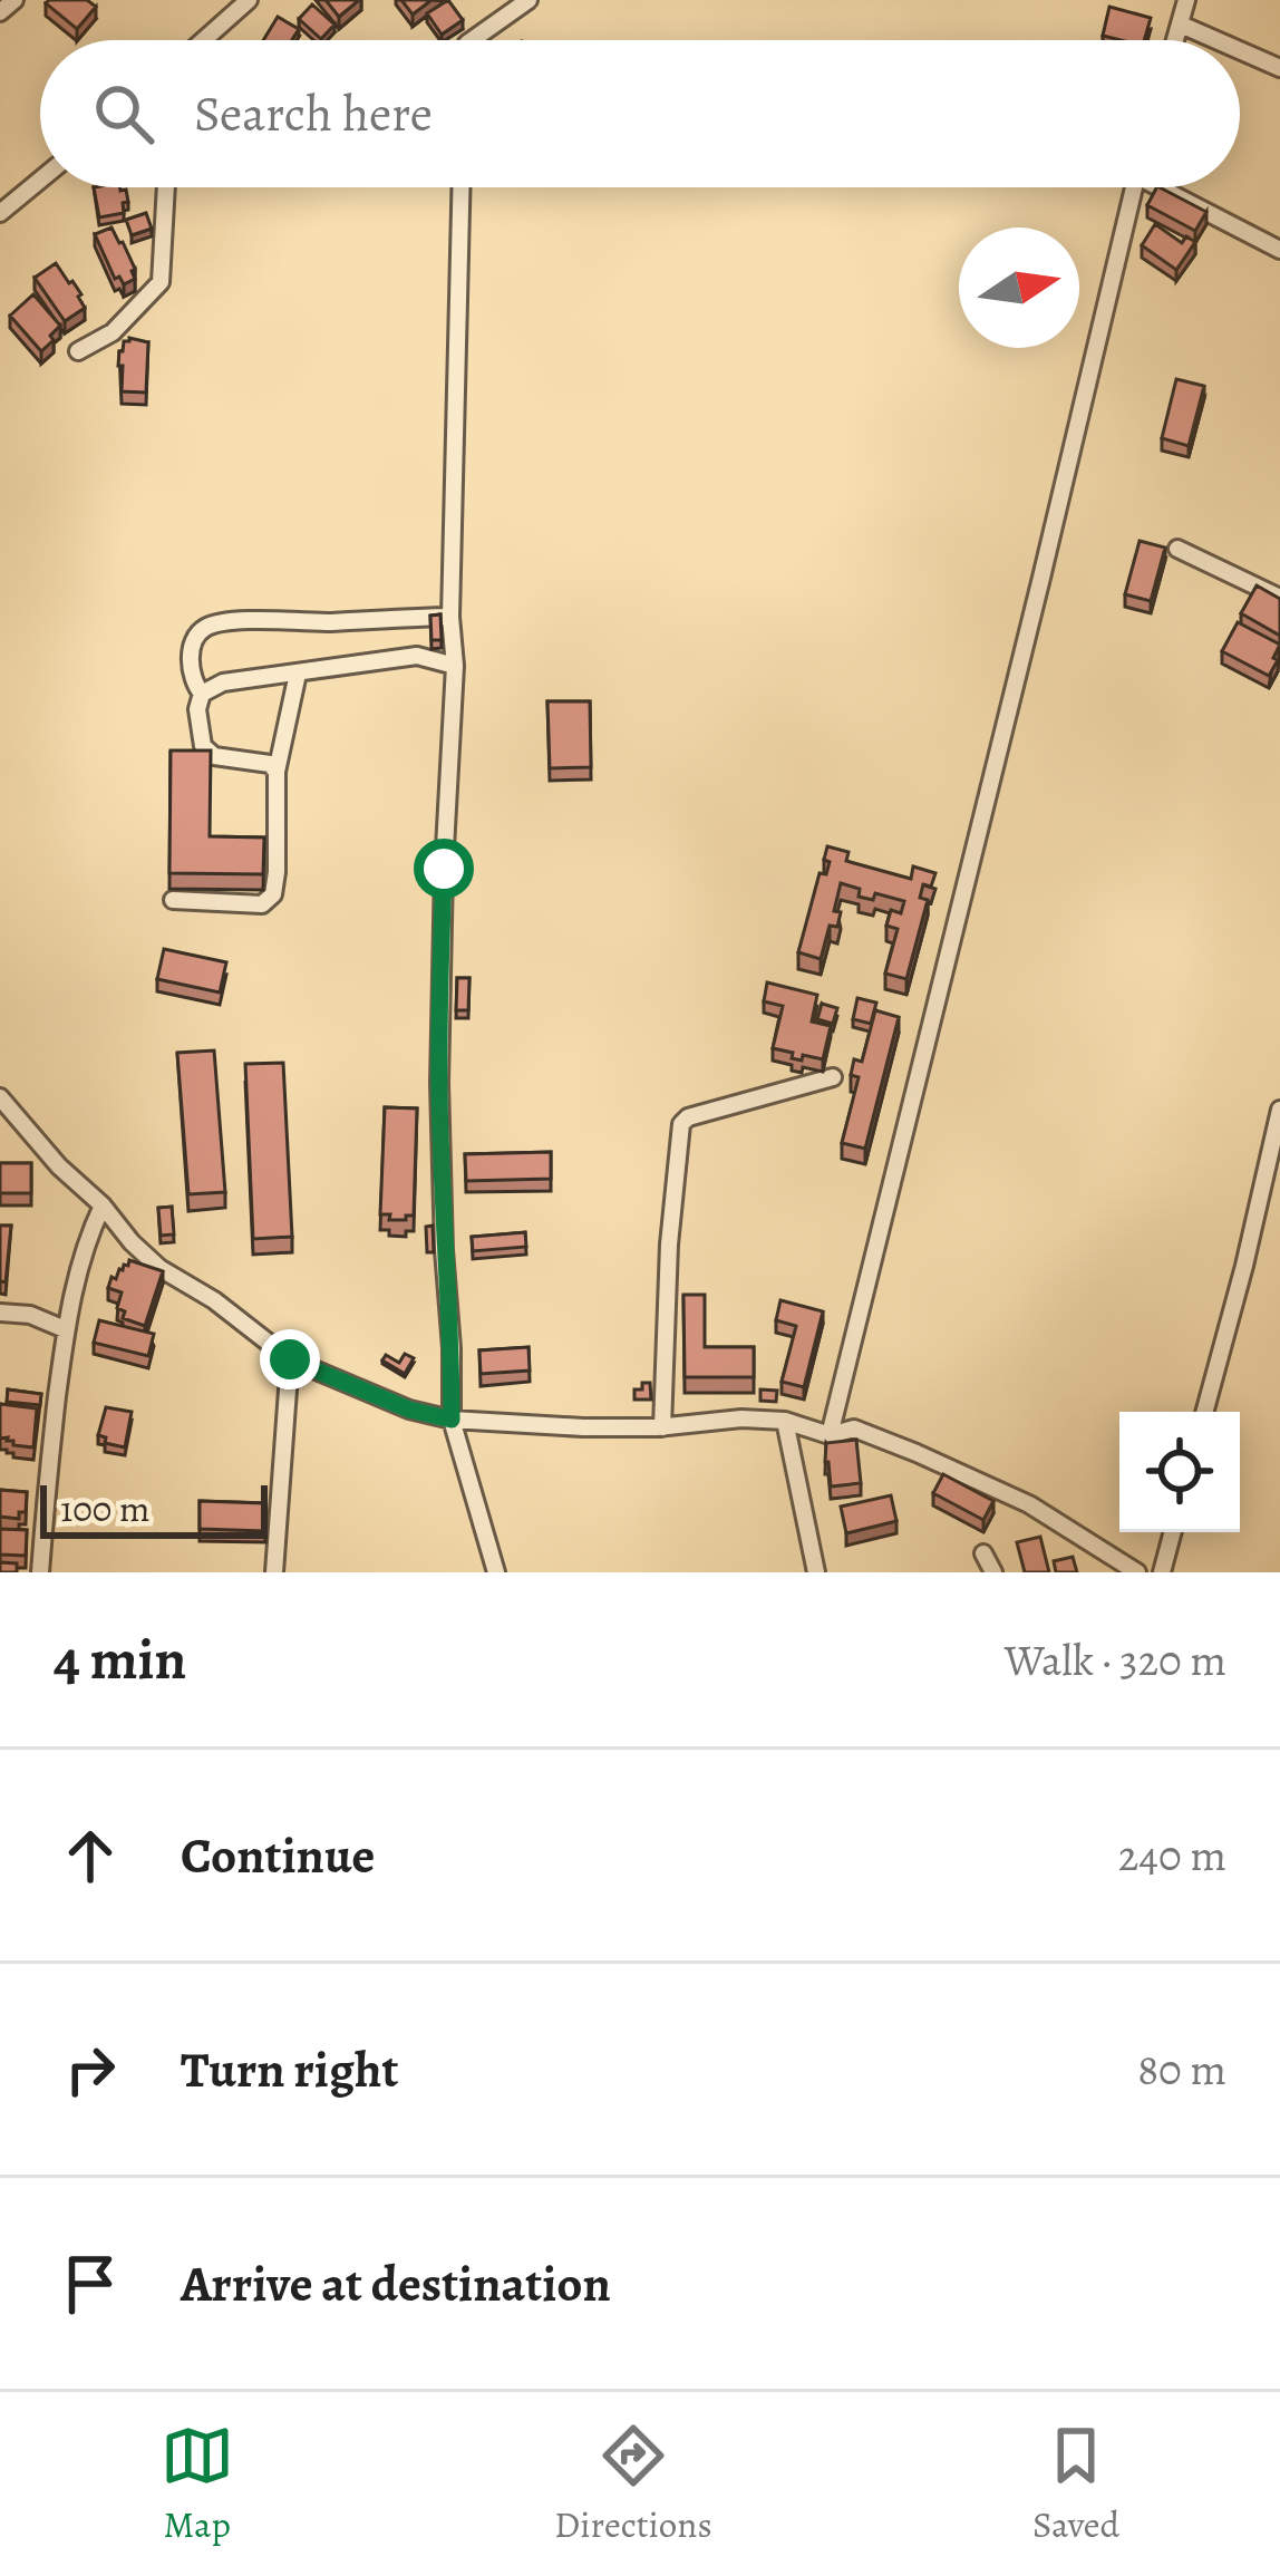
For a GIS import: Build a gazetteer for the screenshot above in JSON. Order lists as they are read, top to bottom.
{
  "scale_bar": "100 m",
  "north": "right",
  "page": {
    "search": "Search here",
    "scale": "100 m",
    "heading": ["4 min", "Walk · 320 m"],
    "list": [
      ["Continue", "240 m"],
      ["Turn right", "80 m"],
      "Arrive at destination"
    ],
    "nav": ["Map", "Directions", "Saved"]
  }
}
